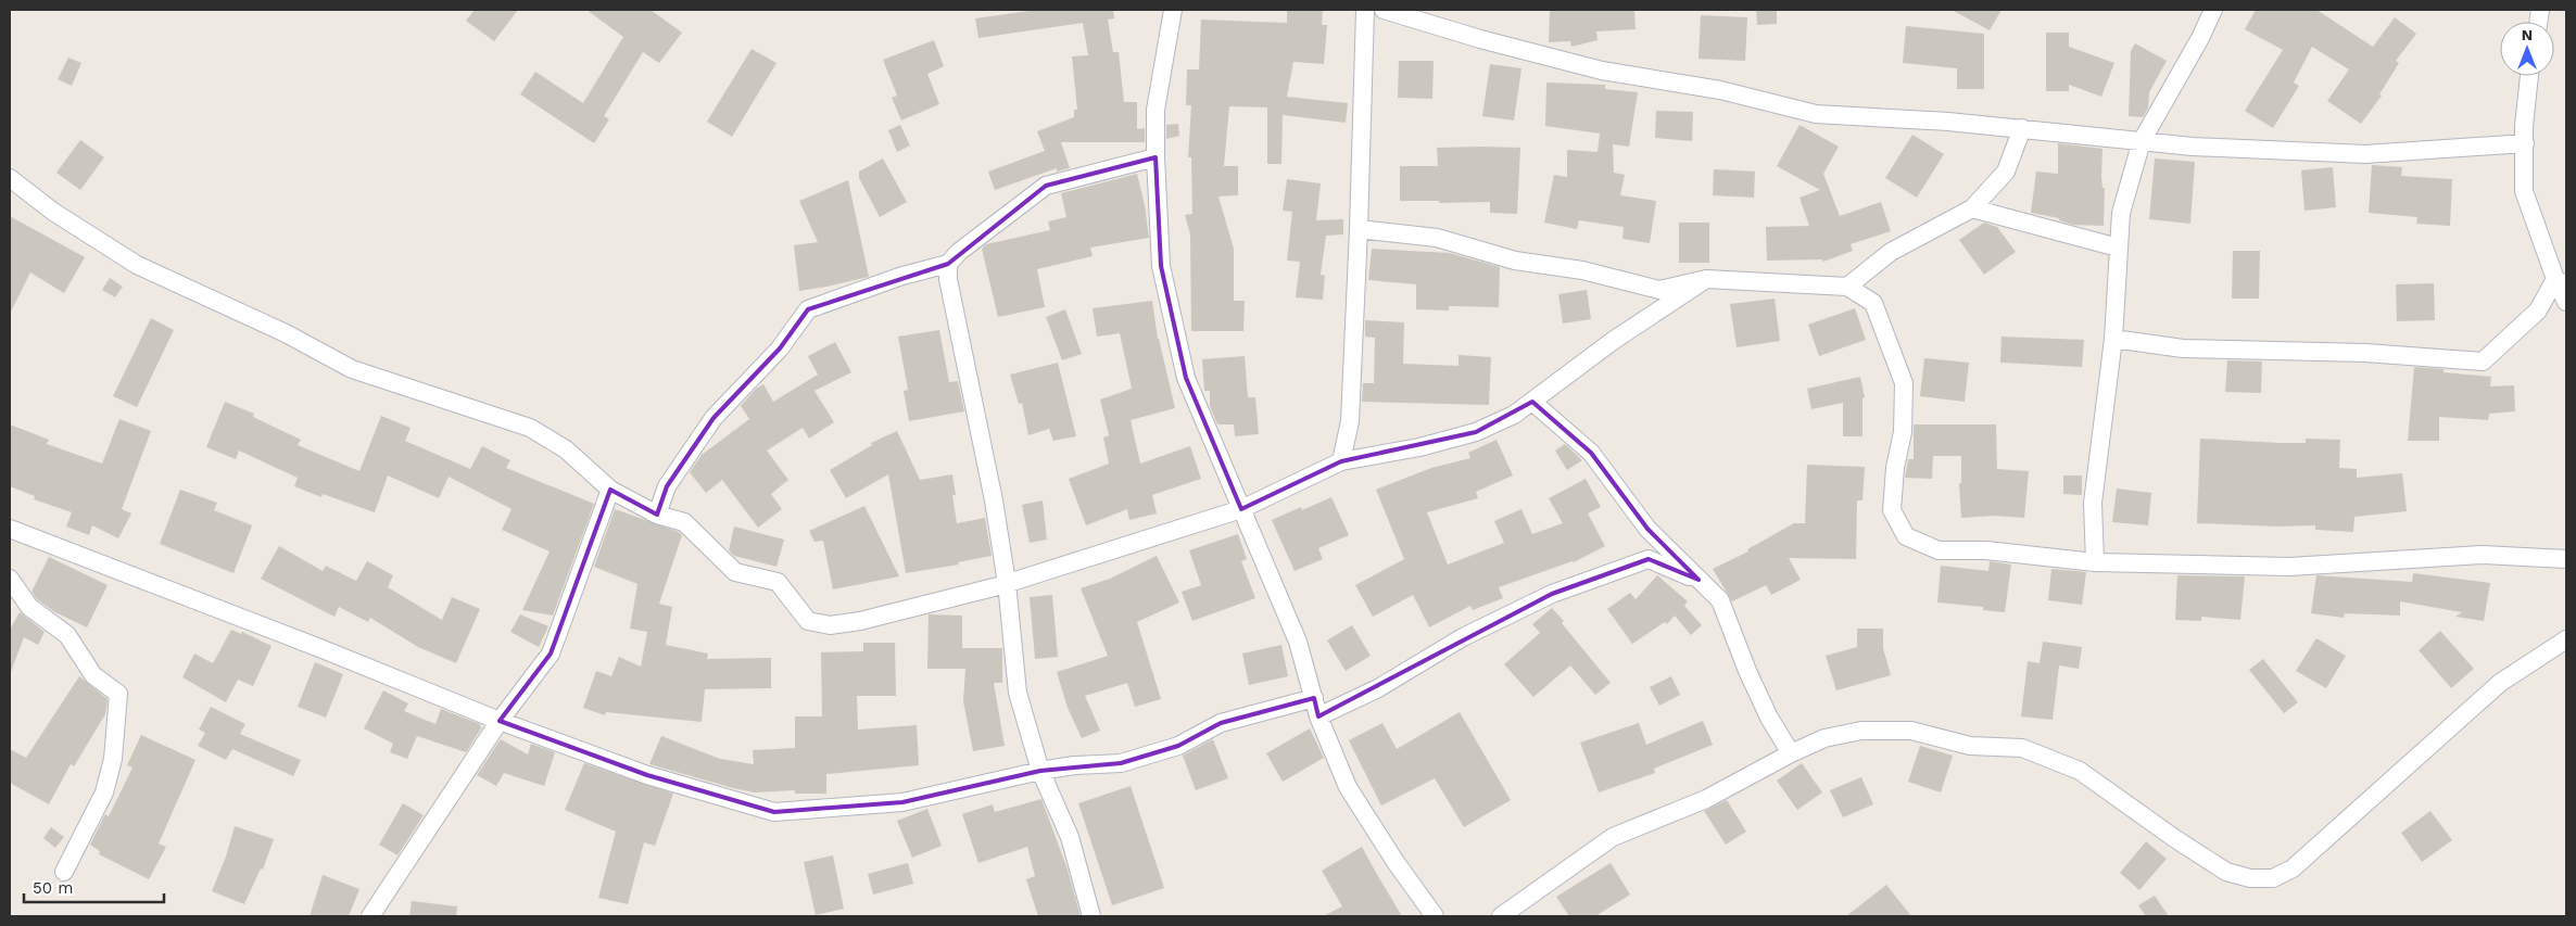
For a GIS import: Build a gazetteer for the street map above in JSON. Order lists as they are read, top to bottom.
{
  "scale_bar": "50 m",
  "north": "top"
}
